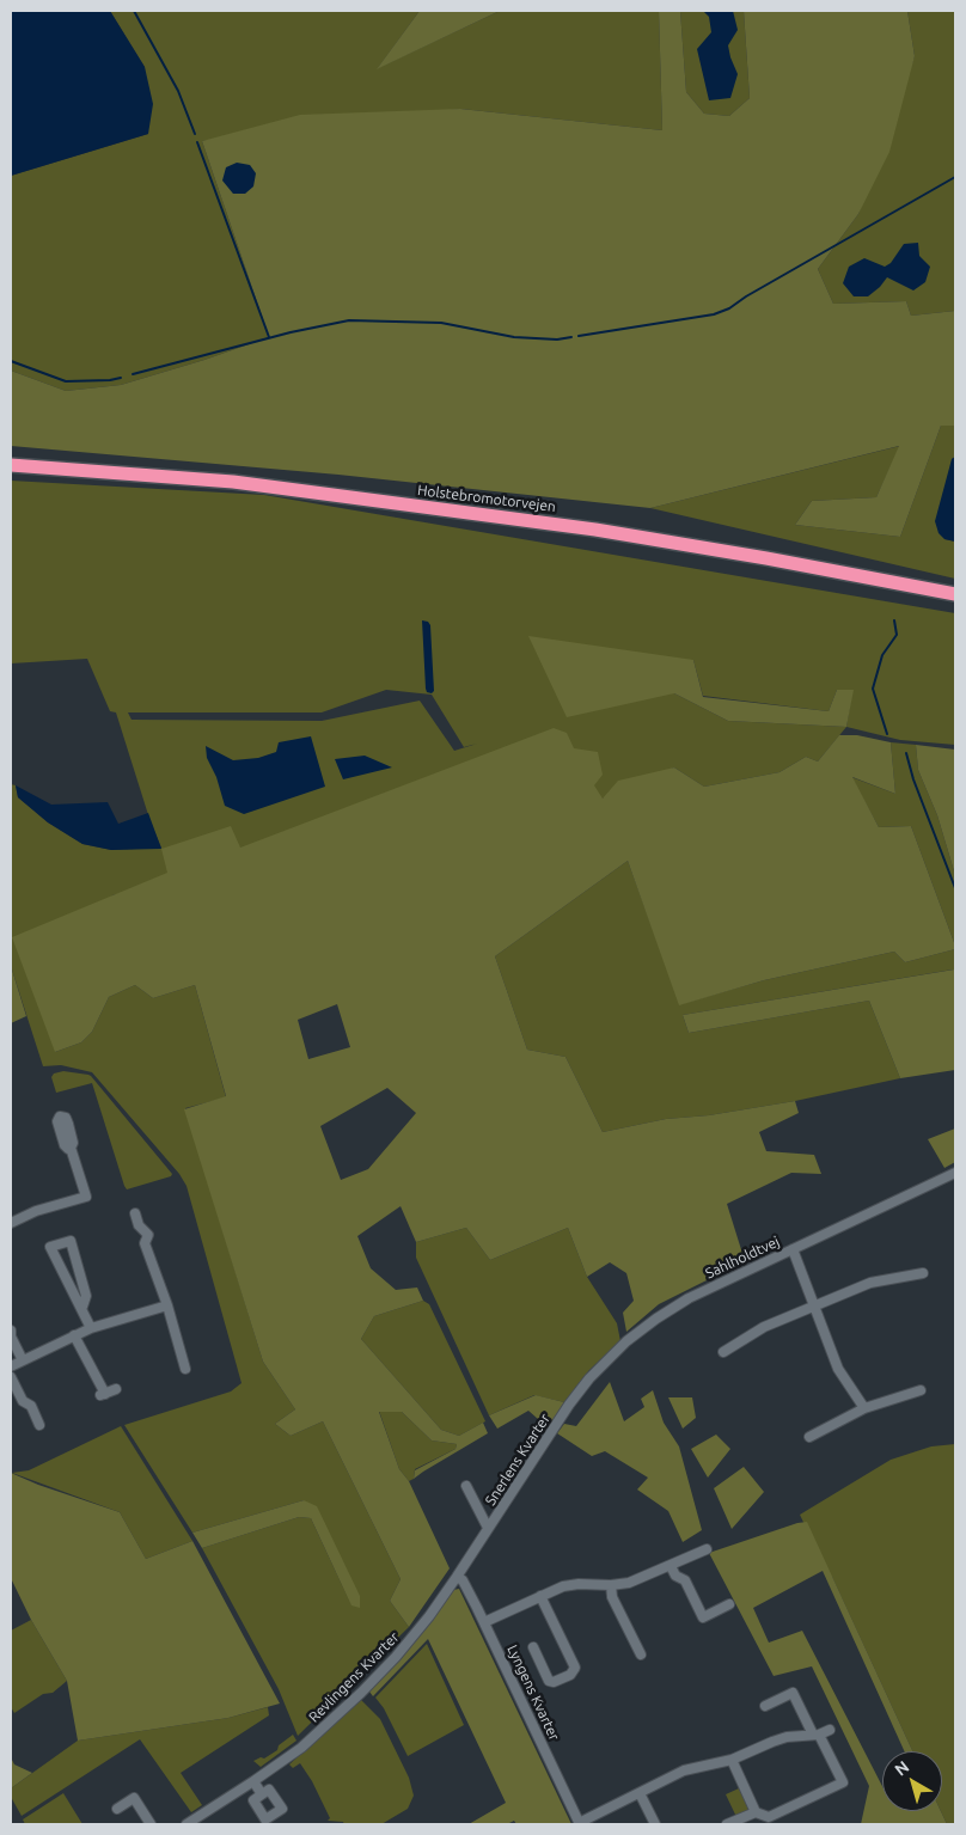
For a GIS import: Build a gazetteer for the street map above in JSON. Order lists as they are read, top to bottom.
{
  "streets": {
    "highway": ["Holstebromotorvejen"],
    "street": [
      "Sahlholdtvej",
      "Snerlens Kvarter",
      "Revlingens Kvarter",
      "Lyngens Kvarter"
    ]
  },
  "crossings": [
    ["Sahlholdtvej", "Snerlens Kvarter"],
    ["Snerlens Kvarter", "Revlingens Kvarter"],
    ["Snerlens Kvarter", "Lyngens Kvarter"],
    ["Revlingens Kvarter", "Lyngens Kvarter"]
  ],
  "north": "top left"
}
